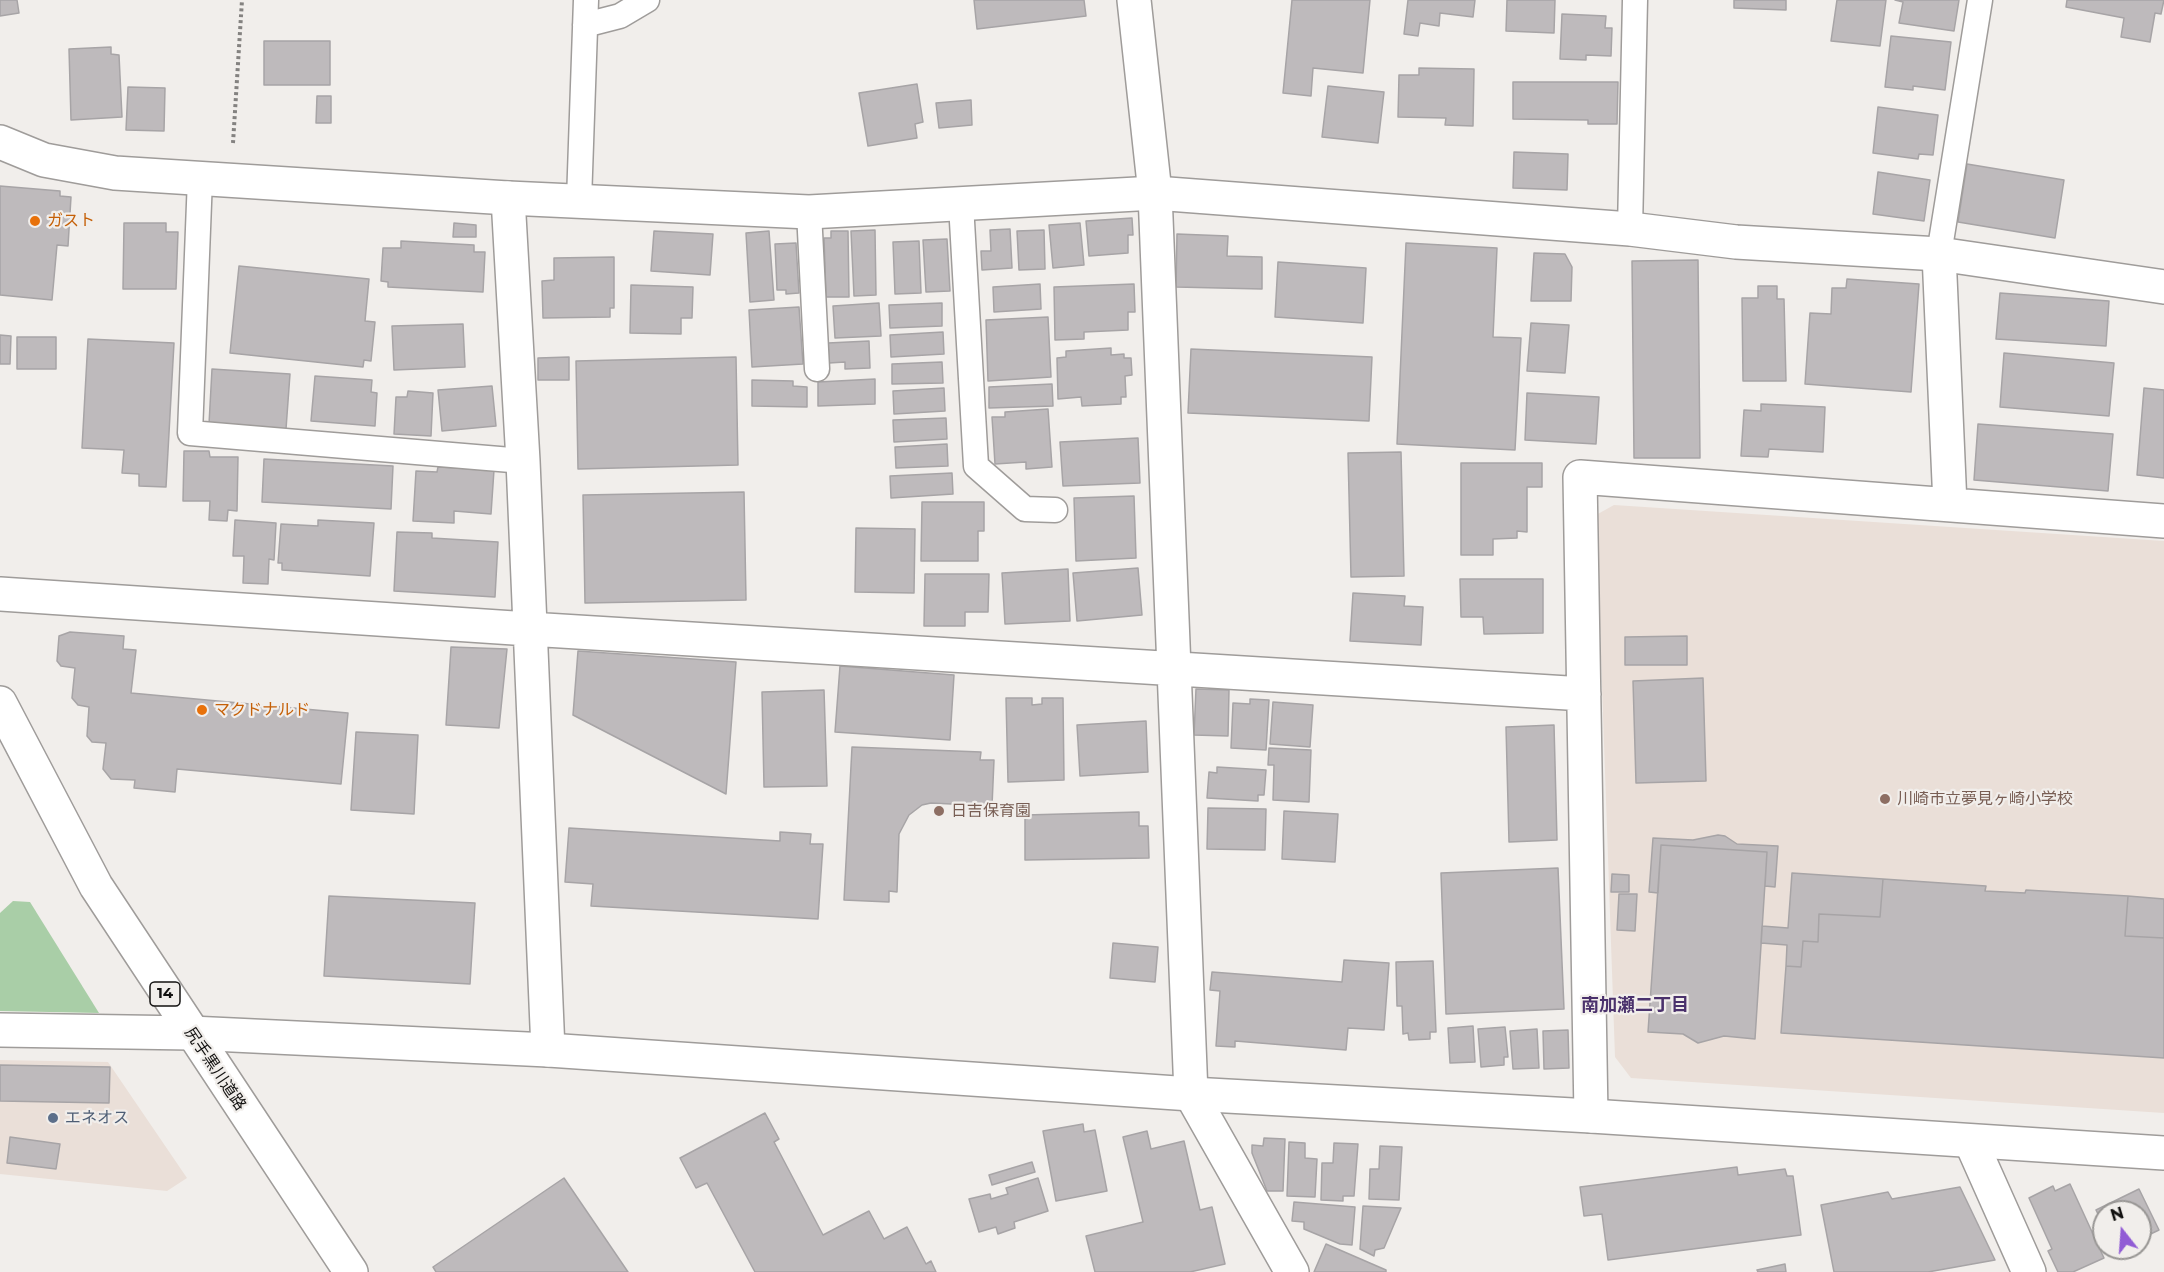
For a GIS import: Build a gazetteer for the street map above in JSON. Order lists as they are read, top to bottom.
{
  "streets": {
    "street": ["14", "尻手黒川道路"]
  },
  "districts": ["南加瀬二丁目"],
  "places": [
    "ガスト",
    "マクドナルド",
    "川崎市立夢見ヶ崎小学校",
    "日吉保育園",
    "エネオス"
  ],
  "north": "top"
}
